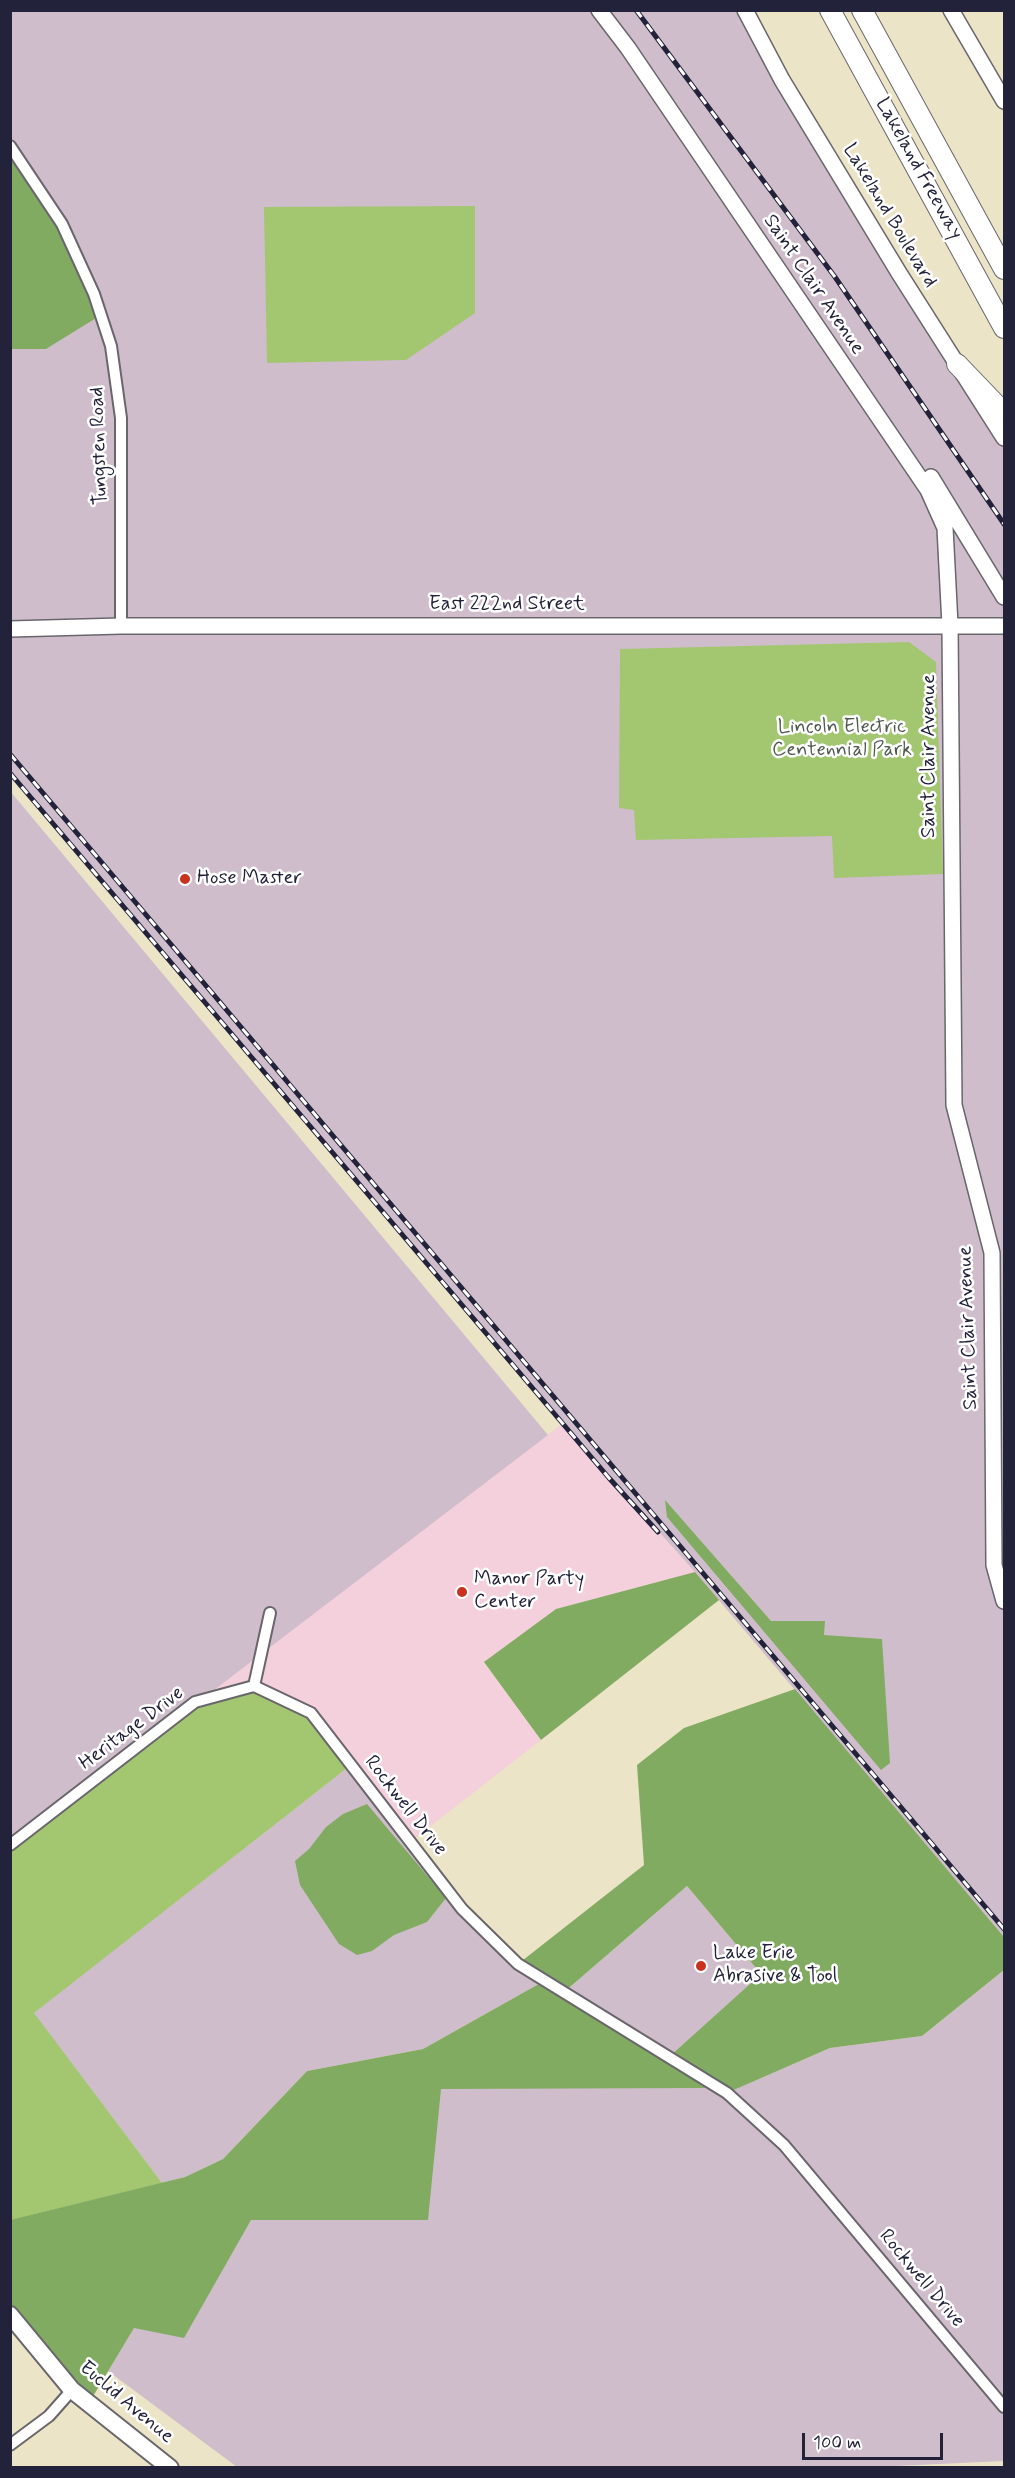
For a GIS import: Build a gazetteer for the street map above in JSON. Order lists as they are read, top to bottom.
{
  "streets": {
    "highway": ["Lakeland Freeway"],
    "main road": ["Euclid Avenue"],
    "street": [
      "Lakeland Boulevard",
      "Saint Clair Avenue",
      "Tungsten Road",
      "East 222nd Street",
      "Heritage Drive",
      "Rockwell Drive"
    ]
  },
  "crossings": [
    ["Saint Clair Avenue", "East 222nd Street"],
    ["Tungsten Road", "East 222nd Street"],
    ["Heritage Drive", "Rockwell Drive"]
  ],
  "parks": ["Lincoln Electric Centennial Park"],
  "places": ["Hose Master", "Manor Party Center", "Lake Erie Abrasive & Tool"],
  "scale_bar": "100 m"
}
